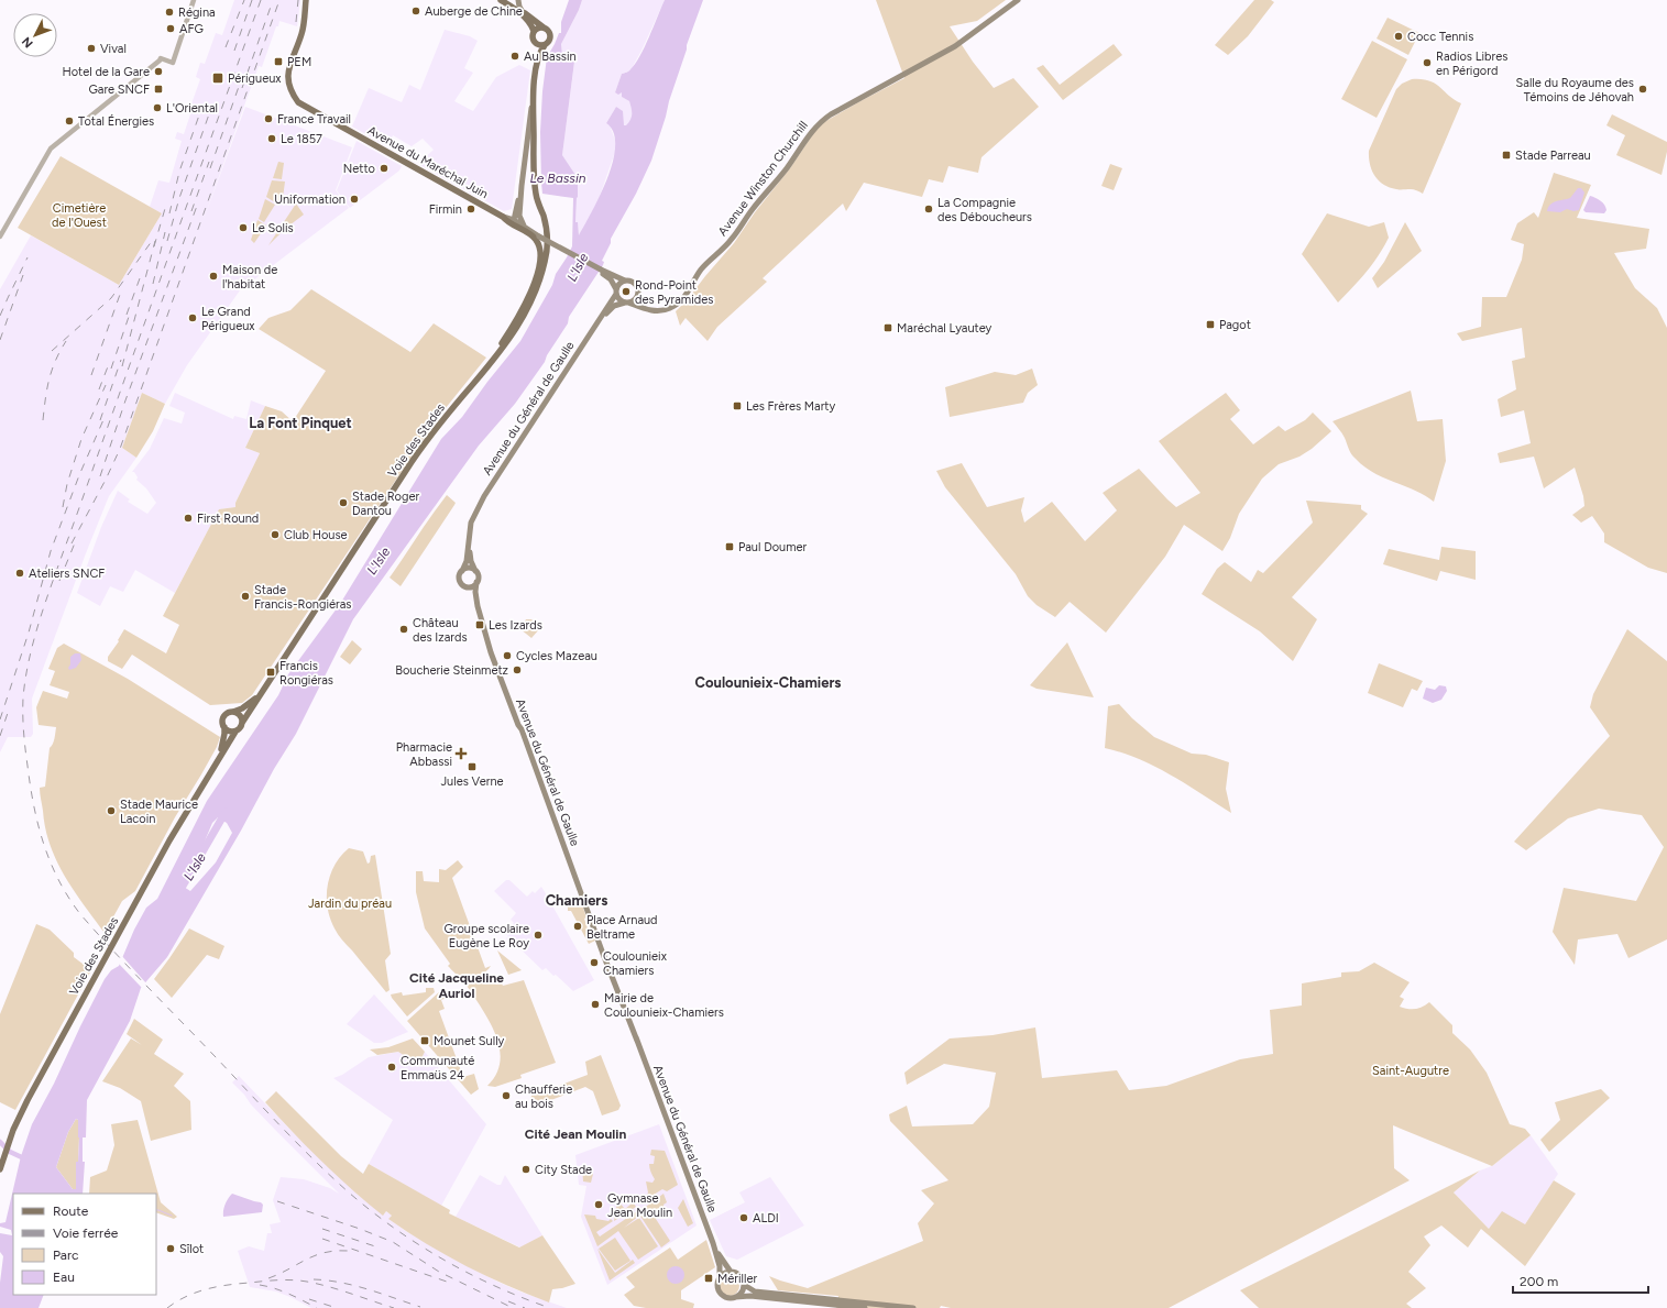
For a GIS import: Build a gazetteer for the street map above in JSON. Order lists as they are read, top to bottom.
{
  "streets": {
    "main road": [
      "Avenue du Maréchal Juin",
      "Avenue Winston Churchill",
      "Avenue du Général de Gaulle",
      "Voie des Stades"
    ]
  },
  "crossings": [
    ["Avenue du Maréchal Juin", "Voie des Stades"],
    ["Avenue Winston Churchill", "Avenue du Général de Gaulle"]
  ],
  "districts": [
    "La Font Pinquet",
    "Coulounieix-Chamiers",
    "Chamiers",
    "Cité Jacqueline Auriol",
    "Cité Jean Moulin"
  ],
  "water": ["Le Bassin", "L'Isle"],
  "parks": ["Cimetière de l'Ouest", "Jardin du préau", "Saint-Augutre"],
  "places": {
    "other": [
      "Auberge de Chine",
      "Régina",
      "AFG",
      "Cocc Tennis",
      "Vival",
      "Au Bassin",
      "Radios Libres en Périgord",
      "Hotel de la Gare",
      "Salle du Royaume des Témoins de Jéhovah",
      "L'Oriental",
      "France Travail",
      "Total Énergies",
      "Le 1857",
      "Netto",
      "Uniformation",
      "Firmin",
      "La Compagnie des Déboucheurs",
      "Le Solis",
      "Maison de l'habitat",
      "Rond-Point des Pyramides",
      "Le Grand Périgueux",
      "Stade Roger Dantou",
      "First Round",
      "Club House",
      "Ateliers SNCF",
      "Stade Francis-Rongiéras",
      "Château des Izards",
      "Cycles Mazeau",
      "Boucherie Steinmetz",
      "Stade Maurice Lacoin",
      "Place Arnaud Beltrame",
      "Groupe scolaire Eugène Le Roy",
      "Coulounieix Chamiers",
      "Mairie de Coulounieix-Chamiers",
      "Communauté Emmaüs 24",
      "Chaufferie au bois",
      "City Stade",
      "Gymnase Jean Moulin",
      "ALDI",
      "Sîlot"
    ],
    "transit": [
      "PEM",
      "Périgueux",
      "Gare SNCF",
      "Stade Parreau",
      "Pagot",
      "Maréchal Lyautey",
      "Les Frères Marty",
      "Paul Doumer",
      "Les Izards",
      "Francis Rongiéras",
      "Jules Verne",
      "Mounet Sully",
      "Mériller"
    ],
    "health": ["Pharmacie Abbassi"]
  },
  "legend": [
    "Route",
    "Voie ferrée",
    "Parc",
    "Eau"
  ],
  "scale_bar": "200 m",
  "north": "bottom left"
}
